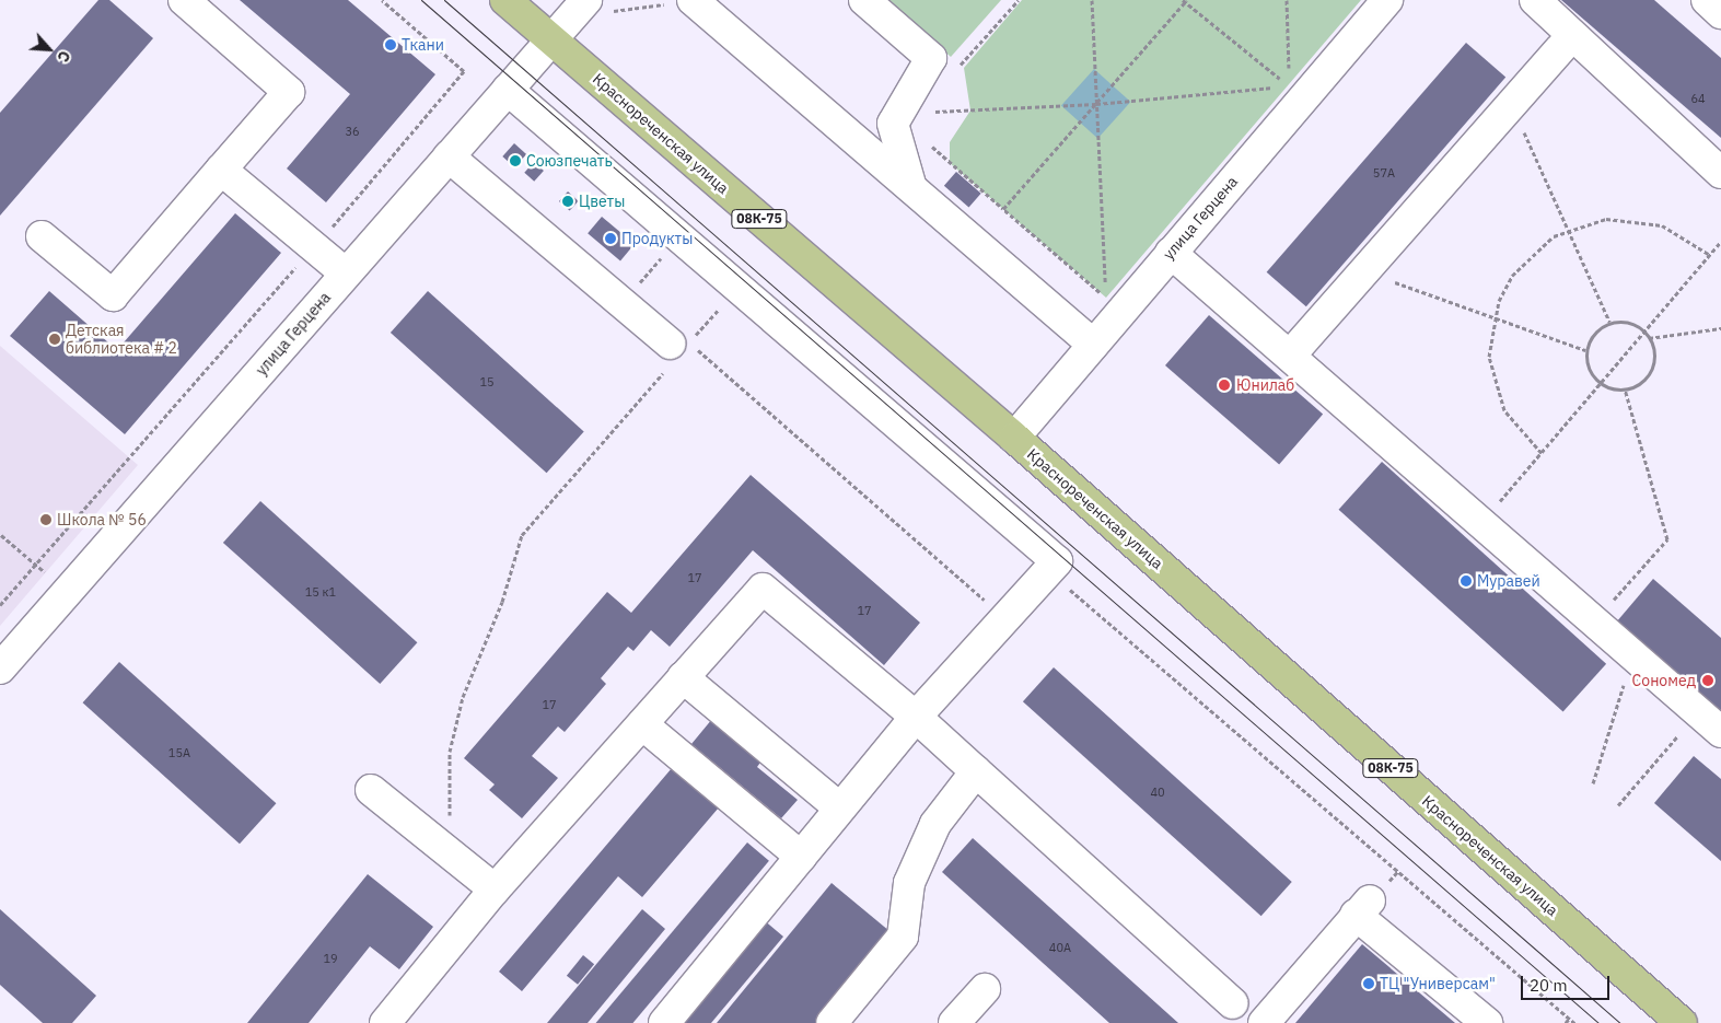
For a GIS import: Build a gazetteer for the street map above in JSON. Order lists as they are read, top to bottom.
{
  "streets": {
    "main road": ["Краснореченская улица", "08К-75"],
    "street": ["улица Герцена"]
  },
  "crossings": [
    ["Краснореченская улица", "улица Герцена"]
  ],
  "places": [
    "Ткани",
    "Союзпечать",
    "Цветы",
    "Продукты",
    "Детская библиотека # 2",
    "Юнилаб",
    "Школа № 56",
    "Муравей",
    "Сономед",
    "ТЦ \"Универсам\""
  ],
  "house_numbers": [
    "64",
    "36",
    "57А",
    "15",
    "17",
    "15 к1",
    "17",
    "17",
    "15А",
    "40",
    "40А",
    "19"
  ],
  "scale_bar": "20 m",
  "north": "bottom right"
}
